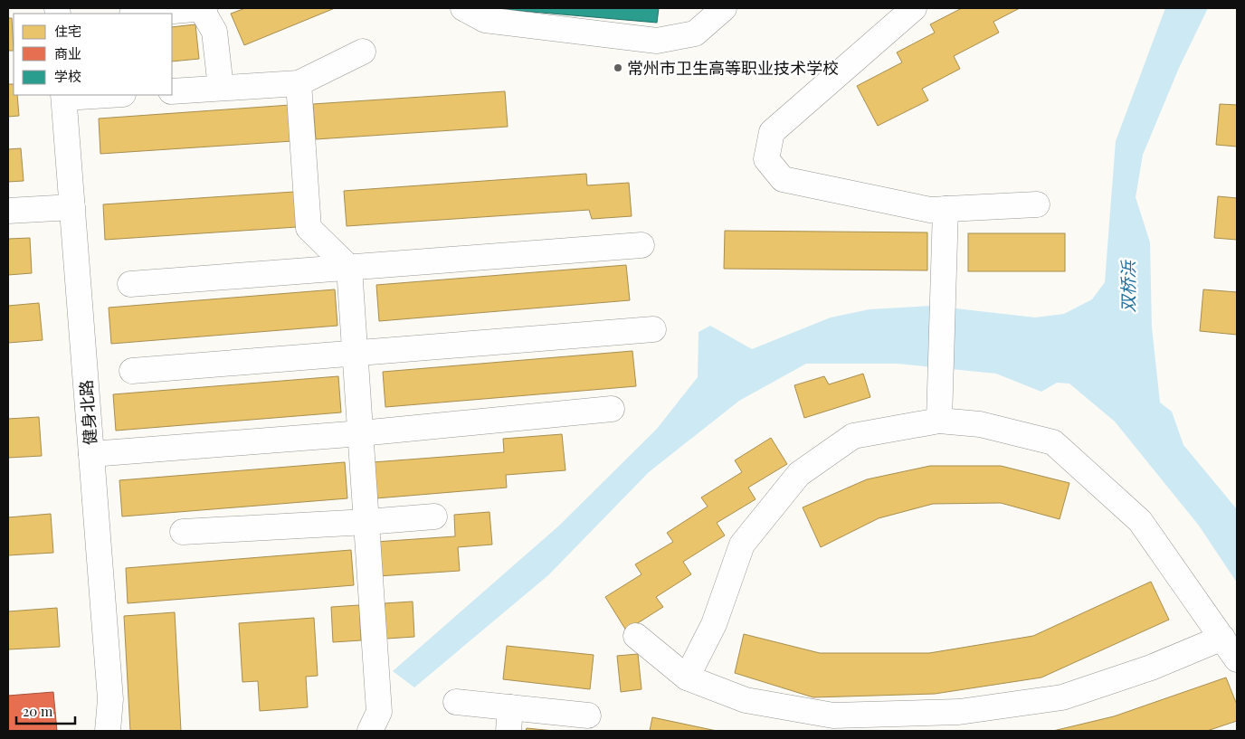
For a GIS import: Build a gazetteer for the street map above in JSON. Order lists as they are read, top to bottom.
{
  "streets": {
    "street": ["健身北路"]
  },
  "water": ["双桥浜"],
  "places": ["常州市卫生高等职业技术学校"],
  "legend": ["住宅", "商业", "学校"],
  "scale_bar": "20 m"
}
